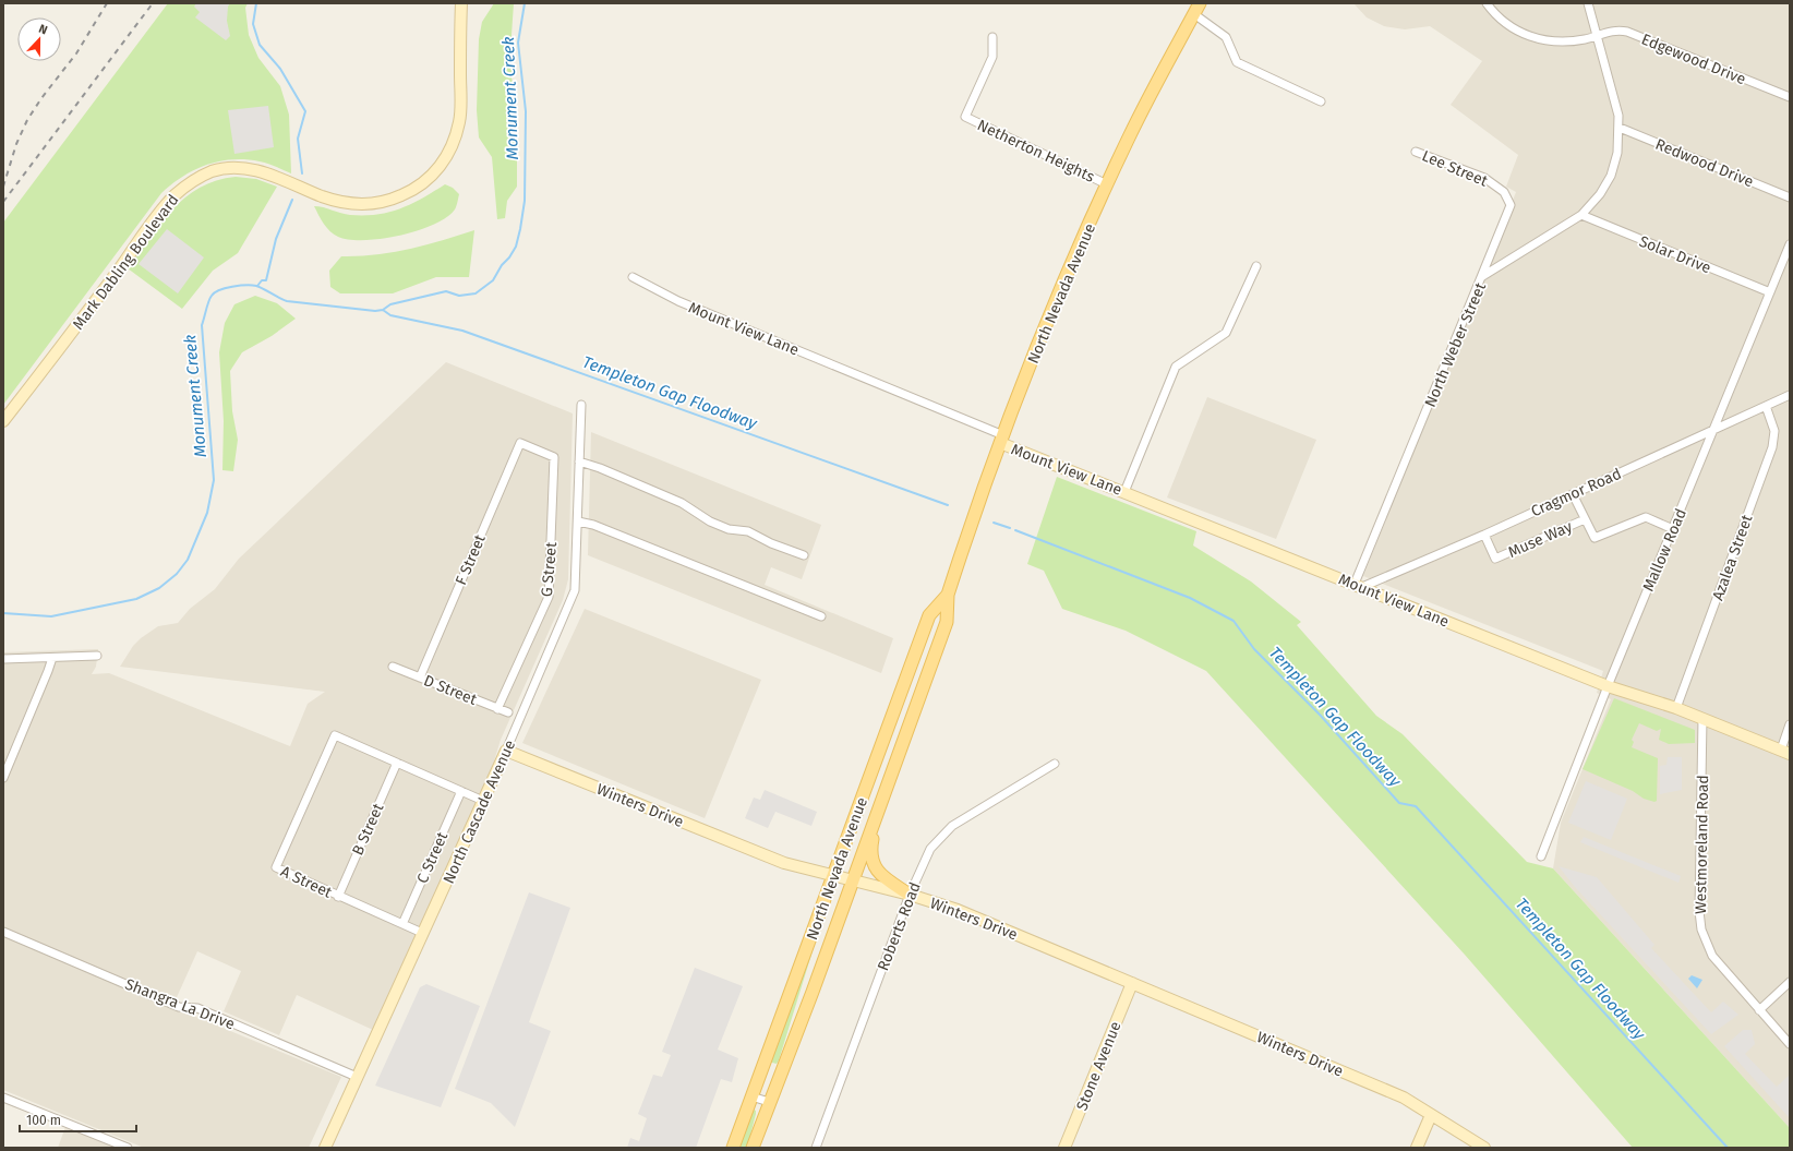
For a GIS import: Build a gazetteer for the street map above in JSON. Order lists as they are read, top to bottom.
{
  "streets": {
    "main road": ["North Nevada Avenue"],
    "street": [
      "Edgewood Drive",
      "Netherton Heights",
      "Redwood Drive",
      "Lee Street",
      "Solar Drive",
      "Mark Dabling Boulevard",
      "Mount View Lane",
      "North Weber Street",
      "Cragmor Road",
      "Muse Way",
      "Mallow Road",
      "Azalea Street",
      "F Street",
      "G Street",
      "D Street",
      "Winters Drive",
      "North Cascade Avenue",
      "B Street",
      "Westmoreland Road",
      "C Street",
      "A Street",
      "Roberts Road",
      "Shangra La Drive",
      "Stone Avenue"
    ]
  },
  "crossings": [
    ["Edgewood Drive", "North Weber Street"],
    ["Netherton Heights", "North Nevada Avenue"],
    ["Redwood Drive", "North Weber Street"],
    ["Lee Street", "North Weber Street"],
    ["Solar Drive", "North Weber Street"],
    ["Solar Drive", "Mallow Road"],
    ["North Nevada Avenue", "Mount View Lane"],
    ["North Nevada Avenue", "Winters Drive"],
    ["Mount View Lane", "North Weber Street"],
    ["Mount View Lane", "Cragmor Road"],
    ["Mount View Lane", "Mallow Road"],
    ["Mount View Lane", "Azalea Street"],
    ["Mount View Lane", "Westmoreland Road"],
    ["North Weber Street", "Cragmor Road"],
    ["Cragmor Road", "Muse Way"],
    ["Cragmor Road", "Mallow Road"],
    ["Cragmor Road", "Azalea Street"],
    ["Muse Way", "Mallow Road"],
    ["F Street", "G Street"],
    ["F Street", "D Street"],
    ["G Street", "D Street"],
    ["D Street", "North Cascade Avenue"],
    ["Winters Drive", "North Cascade Avenue"],
    ["Winters Drive", "Roberts Road"],
    ["Winters Drive", "Stone Avenue"],
    ["North Cascade Avenue", "A Street"],
    ["North Cascade Avenue", "Shangra La Drive"],
    ["B Street", "A Street"],
    ["C Street", "A Street"]
  ],
  "water": ["Monument Creek", "Templeton Gap Floodway"],
  "scale_bar": "100 m",
  "north": "top"
}
